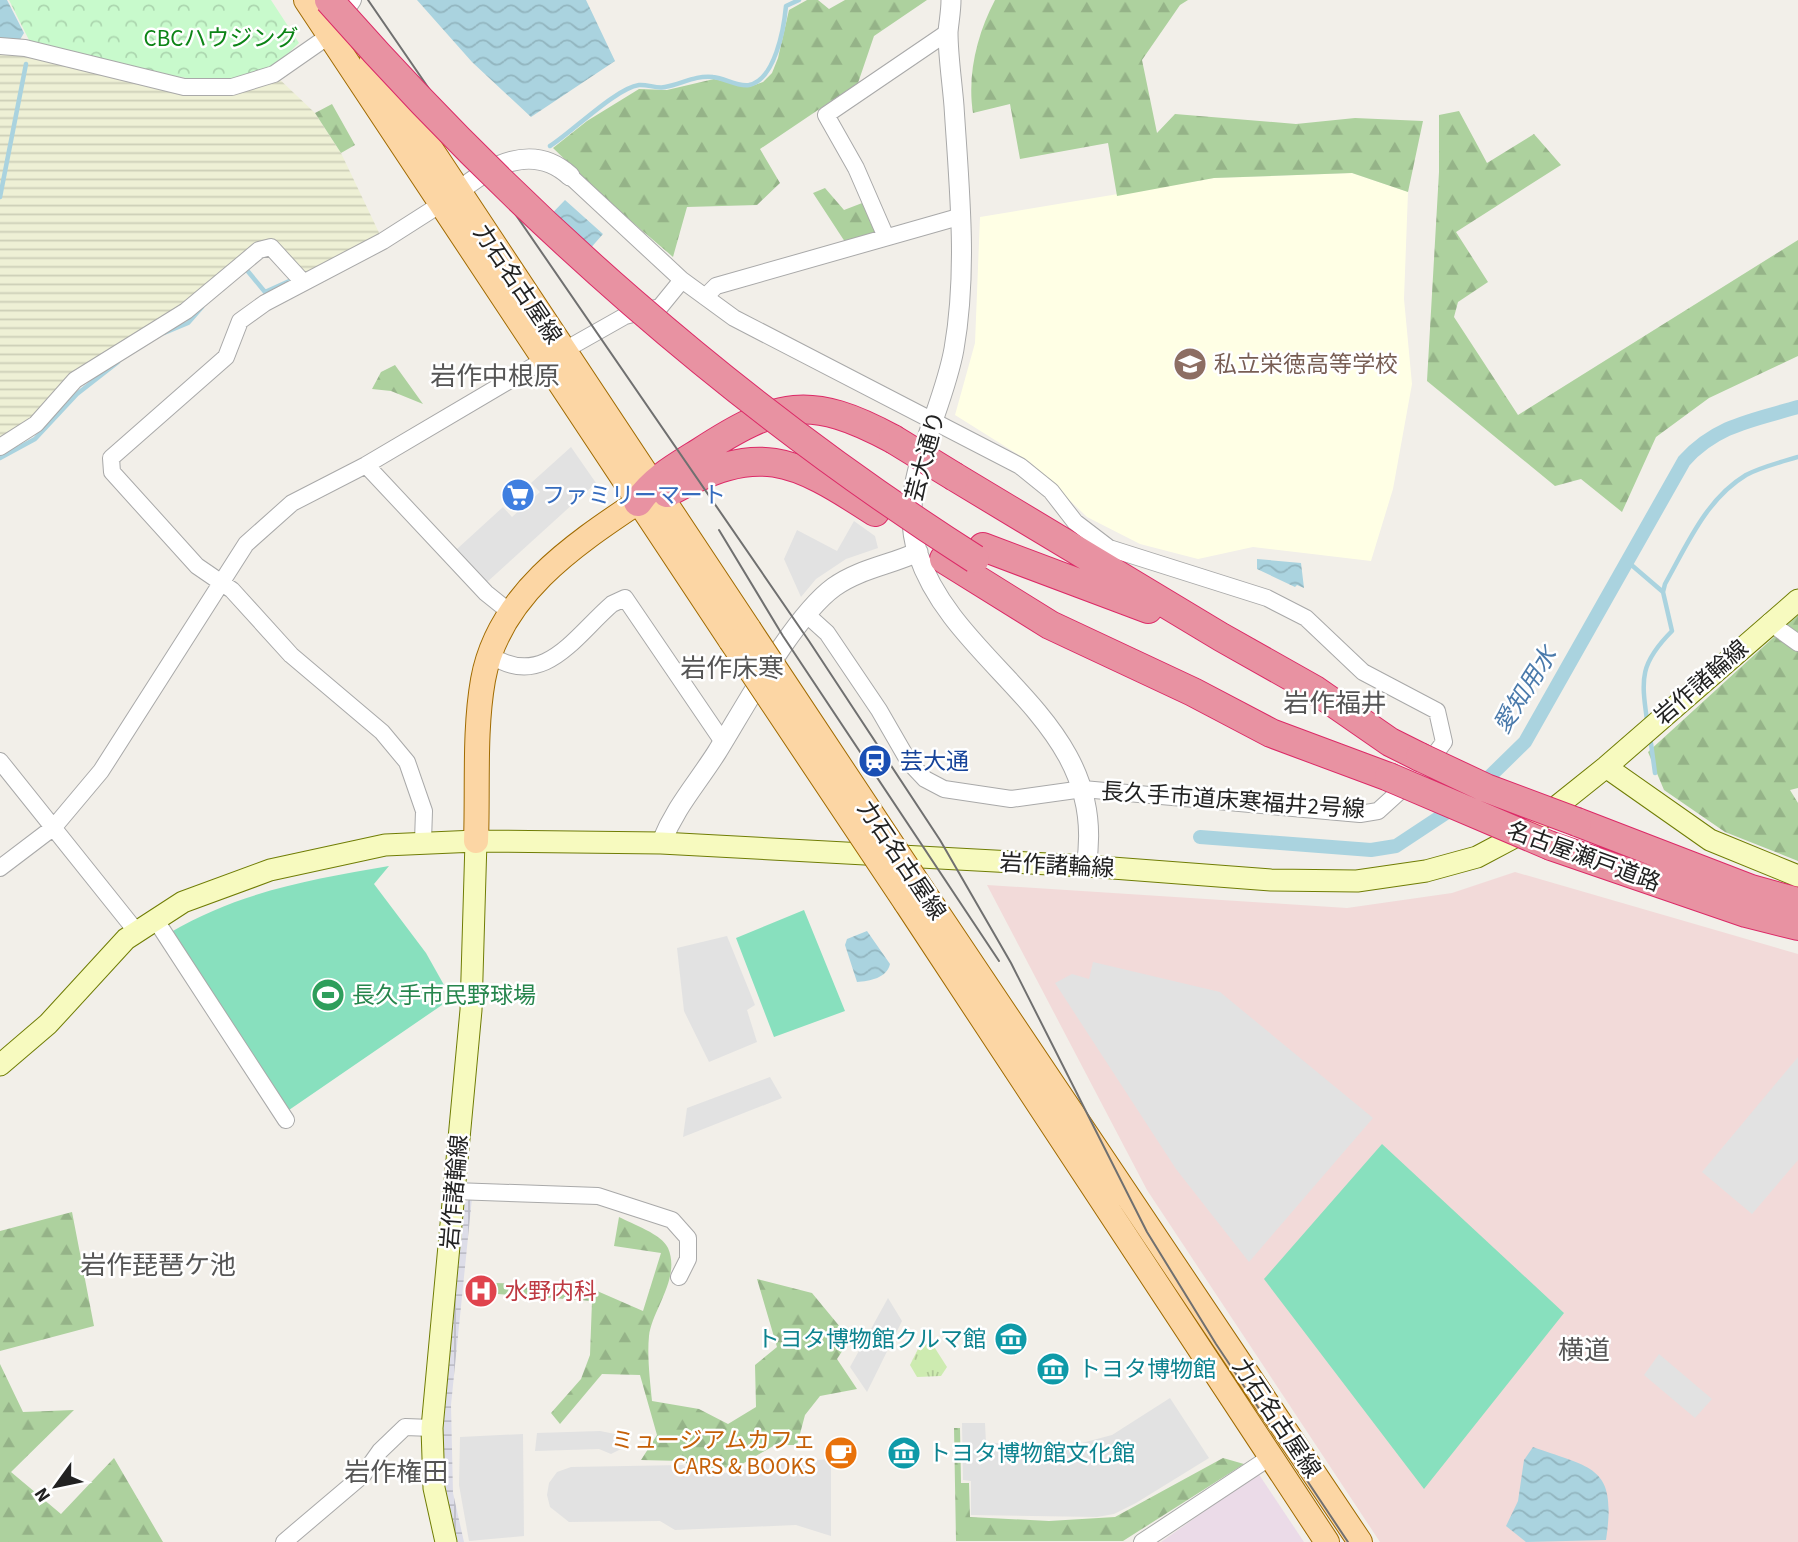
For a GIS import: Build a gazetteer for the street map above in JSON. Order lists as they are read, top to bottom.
{
  "streets": {
    "highway": ["名古屋瀬戸道路"],
    "main road": ["力石名古屋線", "岩作諸輪線"],
    "street": ["芸大通り", "長久手市道床寒福井2号線"]
  },
  "crossings": [
    ["芸大通り", "岩作諸輪線"],
    ["芸大通り", "長久手市道床寒福井2号線"]
  ],
  "districts": [
    "岩作中根原",
    "岩作床寒",
    "岩作福井",
    "岩作琵琶ケ池",
    "横道",
    "岩作権田"
  ],
  "water": ["愛知用水"],
  "parks": ["CBCハウジング"],
  "places": {
    "school or university": ["私立栄徳高等学校"],
    "supermarket": ["ファミリーマート"],
    "station": ["芸大通"],
    "sports": ["長久手市民野球場"],
    "hospital": ["水野内科"],
    "museum": ["トヨタ博物館クルマ館", "トヨタ博物館", "トヨタ博物館文化館"],
    "cafe": ["ミュージアムカフェ CARS & BOOKS"]
  },
  "north": "bottom left"
}
